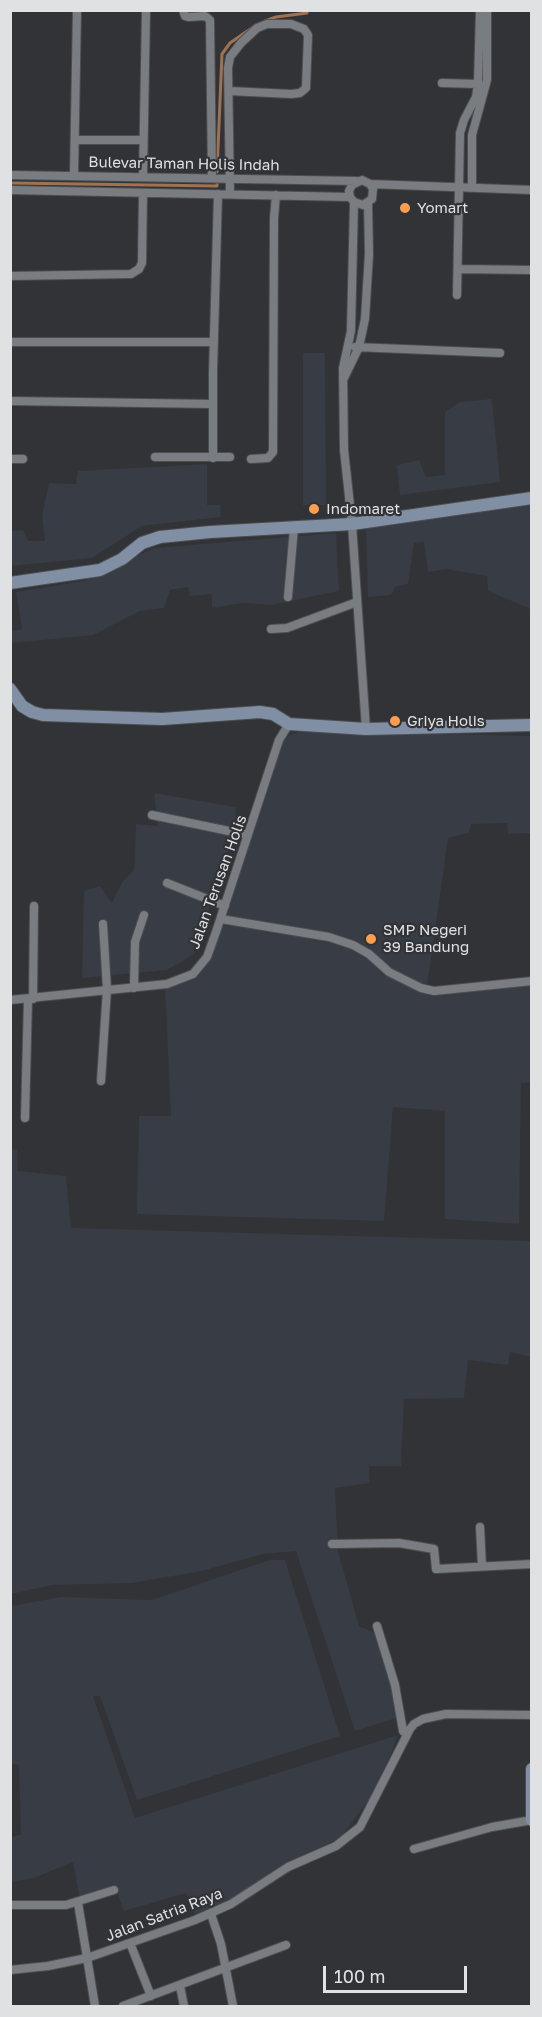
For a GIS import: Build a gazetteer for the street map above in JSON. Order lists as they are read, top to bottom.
{
  "streets": {
    "street": ["Bulevar Taman Holis Indah", "Jalan Terusan Holis", "Jalan Satria Raya"]
  },
  "places": [
    "Yomart",
    "Indomaret",
    "Griya Holis",
    "SMP Negeri 39 Bandung"
  ],
  "scale_bar": "100 m"
}
